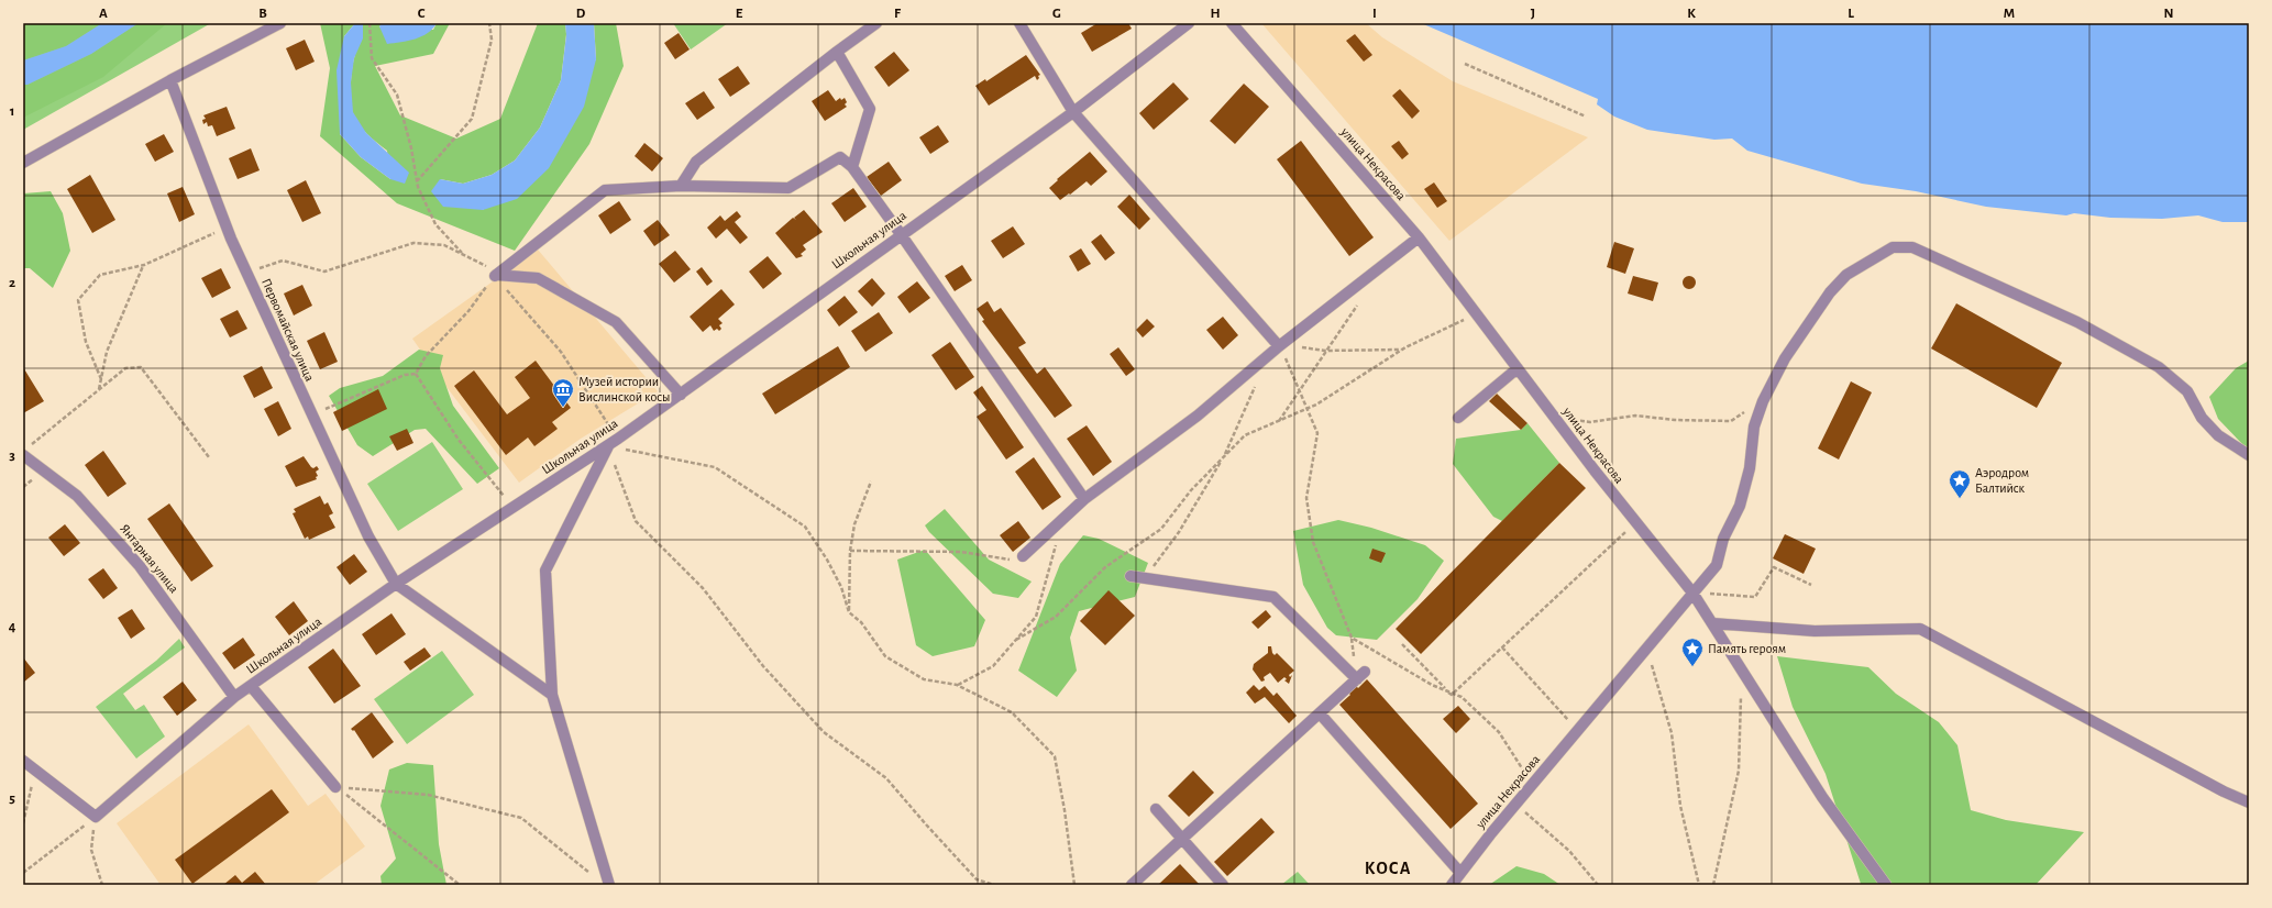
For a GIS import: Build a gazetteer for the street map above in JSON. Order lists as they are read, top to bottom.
{
  "streets": {
    "street": [
      "улица Некрасова",
      "Школьная улица",
      "Первомайская улица",
      "Янтарная улица"
    ]
  },
  "crossings": [
    ["Школьная улица", "Первомайская улица"],
    ["Школьная улица", "Янтарная улица"]
  ],
  "districts": ["КОСА"],
  "places": {
    "museum": ["Музей истории Вислинской косы"],
    "place": ["Аэродром Балтийск", "Память героям"]
  },
  "grid": {
    "columns": [
      "A",
      "B",
      "C",
      "D",
      "E",
      "F",
      "G",
      "H",
      "I",
      "J",
      "K",
      "L",
      "M",
      "N"
    ],
    "rows": [
      "1",
      "2",
      "3",
      "4",
      "5"
    ]
  }
}
